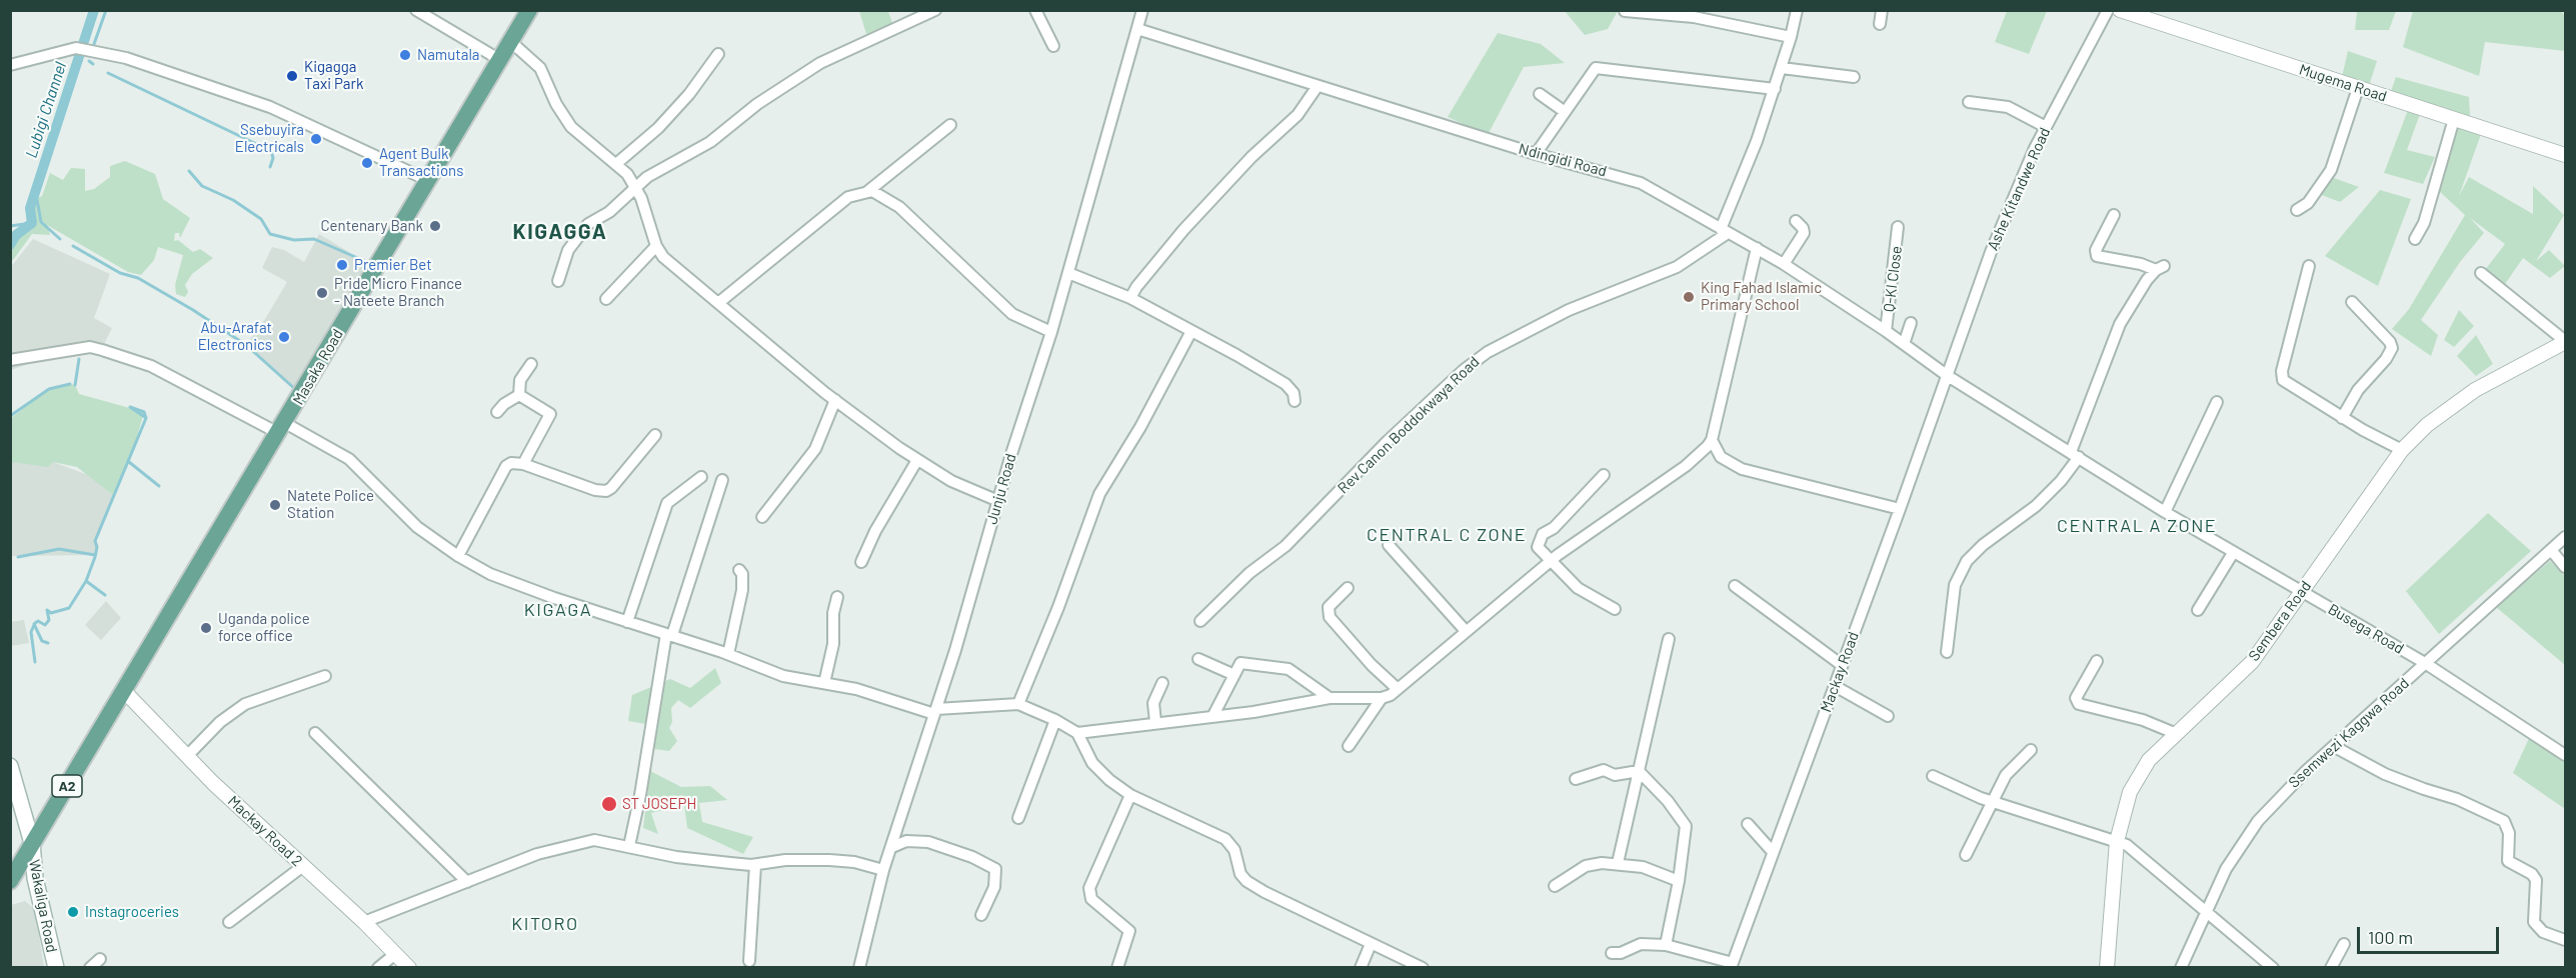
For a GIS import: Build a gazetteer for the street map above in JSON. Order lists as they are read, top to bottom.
{
  "streets": {
    "main road": ["Masaka Road", "A2", "Wakaliga Road"],
    "street": [
      "Mugema Road",
      "Ndingidi Road",
      "Ashe Kitandwe Road",
      "Q-KI Close",
      "Rev Canon Boddokwaya Road",
      "Junju Road",
      "Sembera Road",
      "Busega Road",
      "Mackay Road",
      "Ssemwezi Kaggwa Road",
      "Mackay Road 2"
    ]
  },
  "crossings": [
    ["Ndingidi Road", "Ashe Kitandwe Road"],
    ["Ndingidi Road", "Q-KI Close"],
    ["Ndingidi Road", "Rev Canon Boddokwaya Road"],
    ["Ndingidi Road", "Junju Road"],
    ["Ndingidi Road", "Busega Road"],
    ["Ndingidi Road", "Mackay Road"],
    ["Ashe Kitandwe Road", "Busega Road"],
    ["Ashe Kitandwe Road", "Mackay Road"],
    ["Masaka Road", "A2"],
    ["Masaka Road", "Mackay Road 2"],
    ["Sembera Road", "Busega Road"],
    ["Busega Road", "Mackay Road"],
    ["Busega Road", "Ssemwezi Kaggwa Road"],
    ["A2", "Mackay Road 2"],
    ["A2", "Wakaliga Road"]
  ],
  "districts": [
    "KIGAGGA",
    "CENTRAL A ZONE",
    "CENTRAL C ZONE",
    "KIGAGA",
    "KITORO"
  ],
  "water": ["Lubigi Channel"],
  "places": [
    "Namutala",
    "Kigagga Taxi Park",
    "Ssebuyira Electricals",
    "Agent Bulk Transactions",
    "Centenary Bank",
    "Premier Bet",
    "Pride Micro Finance - Nateete Branch",
    "King Fahad Islamic Primary School",
    "Abu-Arafat Electronics",
    "Natete Police Station",
    "Uganda police force office",
    "ST JOSEPH",
    "Instagroceries"
  ],
  "scale_bar": "100 m"
}
